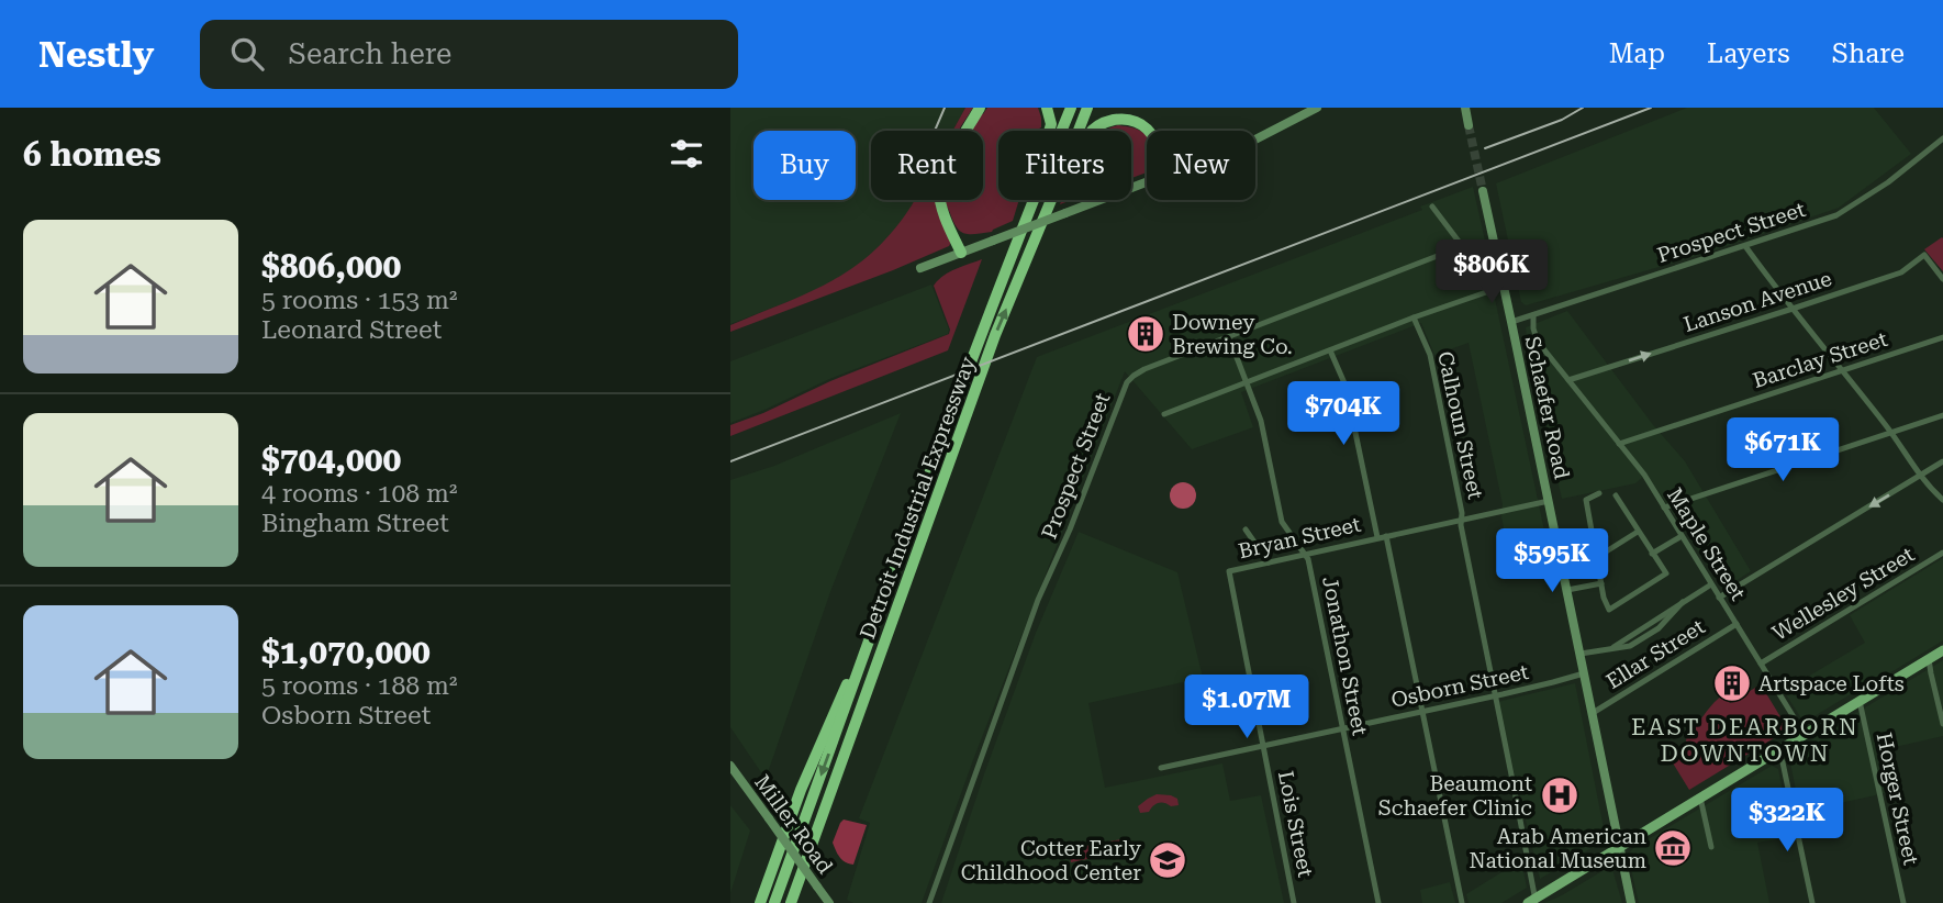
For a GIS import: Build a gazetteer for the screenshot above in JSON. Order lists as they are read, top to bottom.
{
  "streets": {
    "highway": ["Detroit Industrial Expressway"],
    "main road": ["Schaefer Road", "Miller Road"],
    "street": [
      "Prospect Street",
      "Lanson Avenue",
      "Barclay Street",
      "Calhoun Street",
      "Bryan Street",
      "Maple Street",
      "Wellesley Street",
      "Ellar Street",
      "Jonathon Street",
      "Osborn Street",
      "Horger Street",
      "Lois Street"
    ]
  },
  "crossings": [
    ["Prospect Street", "Schaefer Road"],
    ["Prospect Street", "Maple Street"],
    ["Prospect Street", "Jonathon Street"],
    ["Lanson Avenue", "Maple Street"],
    ["Barclay Street", "Maple Street"],
    ["Schaefer Road", "Bryan Street"],
    ["Schaefer Road", "Ellar Street"],
    ["Schaefer Road", "Osborn Street"],
    ["Calhoun Street", "Bryan Street"],
    ["Calhoun Street", "Osborn Street"],
    ["Bryan Street", "Jonathon Street"],
    ["Bryan Street", "Lois Street"],
    ["Maple Street", "Wellesley Street"],
    ["Maple Street", "Ellar Street"],
    ["Jonathon Street", "Osborn Street"],
    ["Osborn Street", "Lois Street"]
  ],
  "one_way": ["Lanson Avenue"],
  "districts": ["EAST DEARBORN DOWNTOWN"],
  "places": {
    "building": ["Downey Brewing Co.", "Artspace Lofts"],
    "hospital": ["Beaumont Schaefer Clinic"],
    "museum": ["Arab American National Museum"],
    "school or university": ["Cotter Early Childhood Center"]
  },
  "page": {
    "header": "Nestly",
    "search": "Search here",
    "nav": ["Map", "Layers", "Share"],
    "heading": "6 homes",
    "chip": [
      "Buy",
      "Rent",
      "Filters",
      "New"
    ],
    "list": [
      {
        "name": "$806,000",
        "note": "5 rooms · 153 m² · Leonard Street"
      },
      {
        "name": "$704,000",
        "note": "4 rooms · 108 m² · Bingham Street"
      },
      {
        "name": "$1,070,000",
        "note": "5 rooms · 188 m² · Osborn Street"
      }
    ],
    "price": [
      "$806K",
      "$704K",
      "$671K",
      "$595K",
      "$1.07M",
      "$322K"
    ]
  }
}
